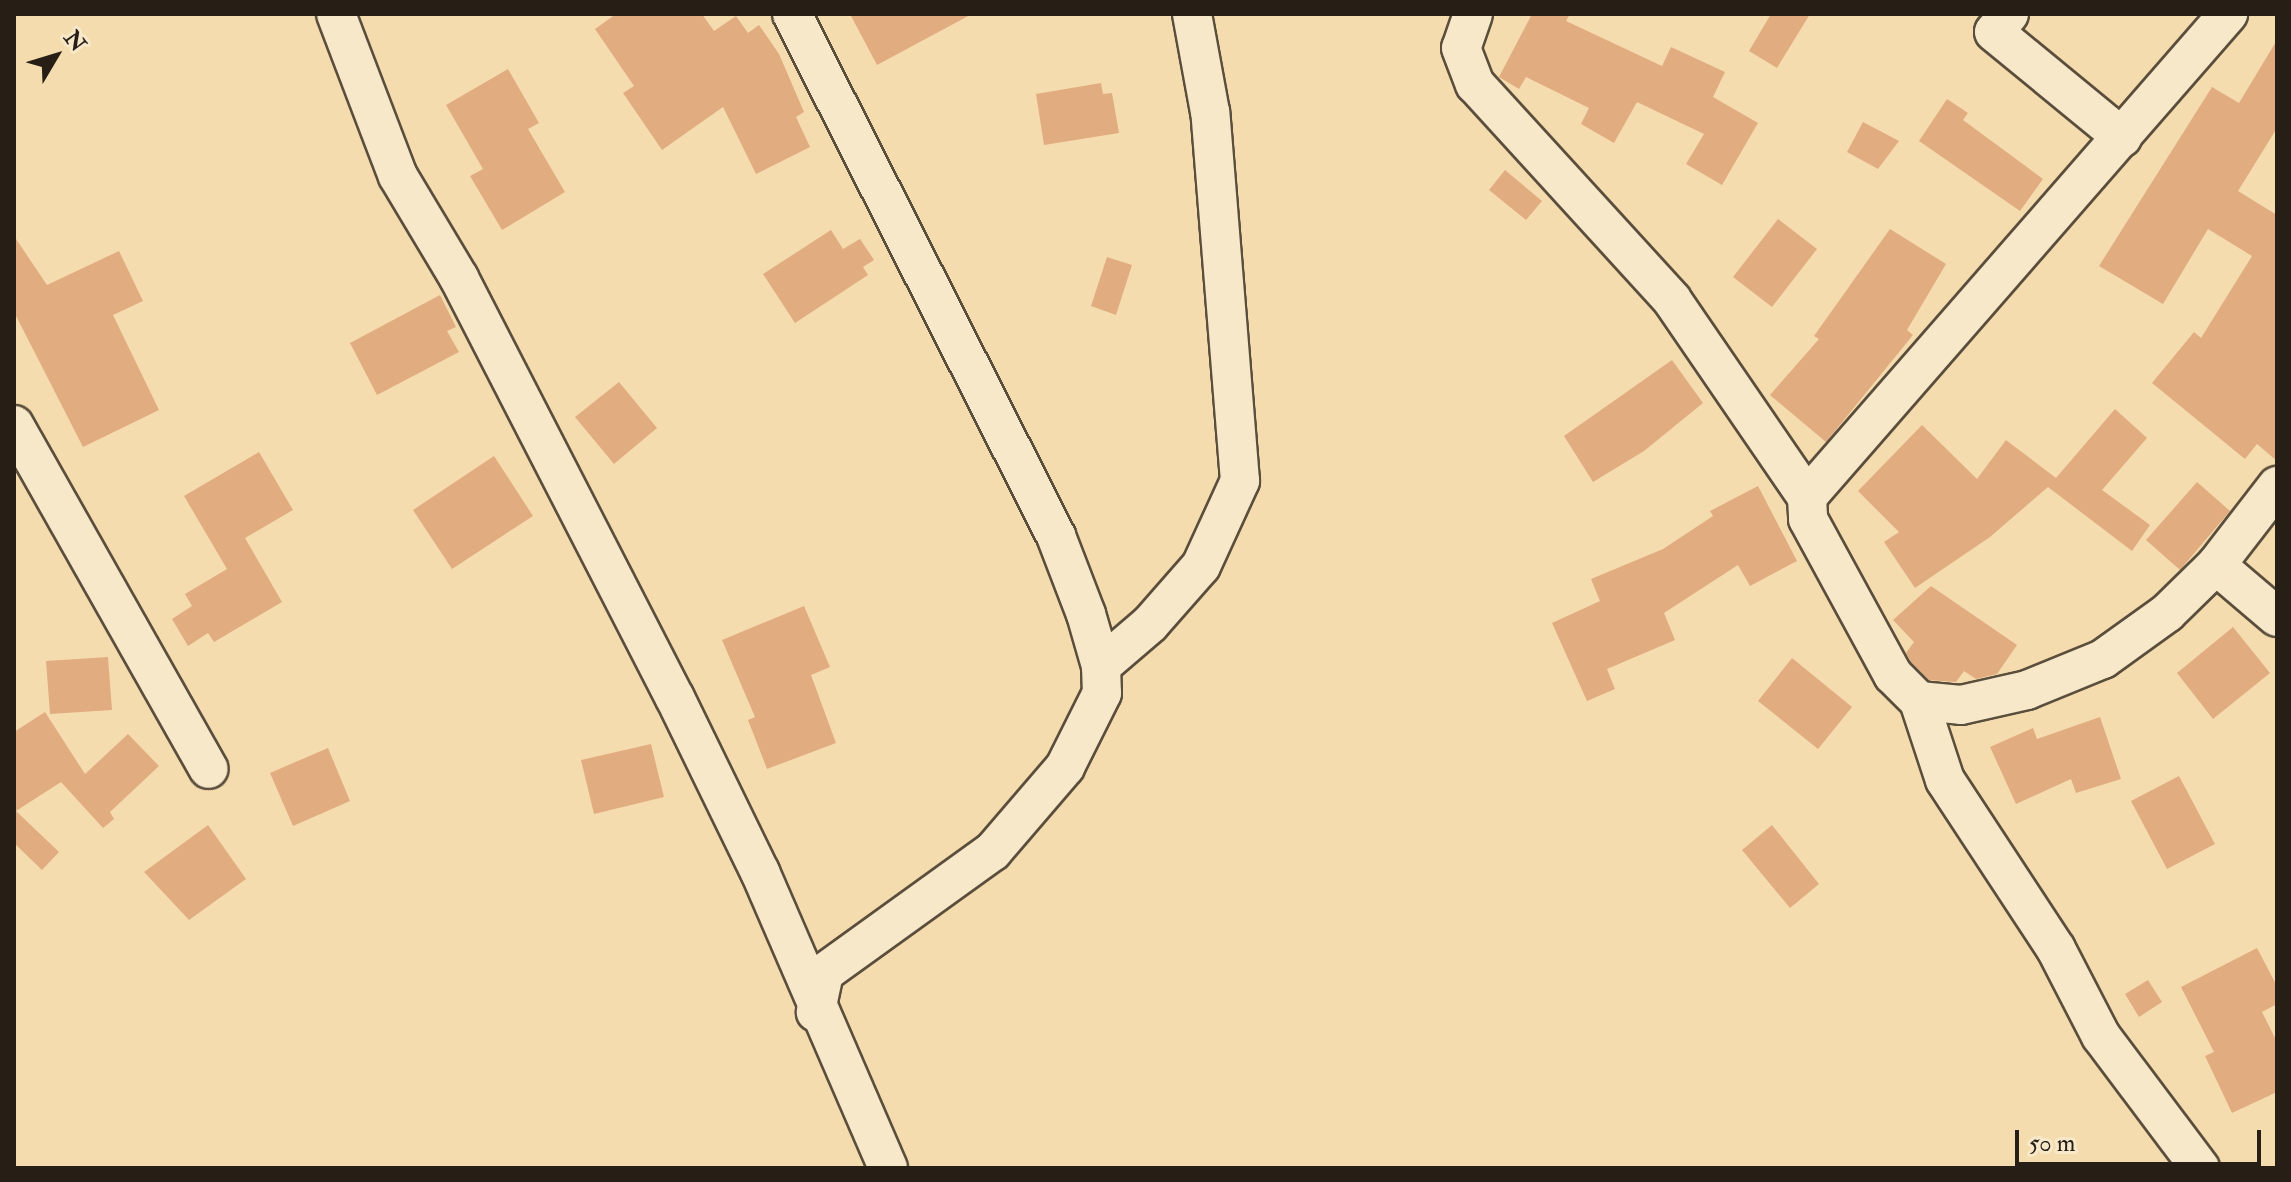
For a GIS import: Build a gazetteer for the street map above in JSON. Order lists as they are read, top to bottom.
{
  "scale_bar": "50 m",
  "north": "top right"
}
